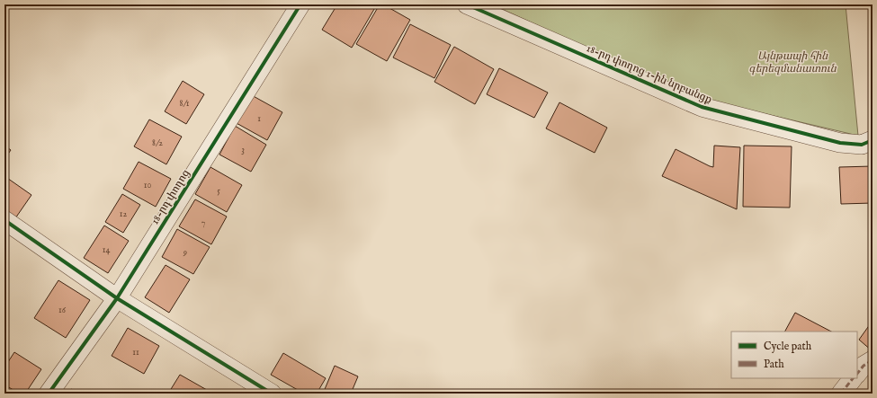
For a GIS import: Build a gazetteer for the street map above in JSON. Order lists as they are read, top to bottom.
{
  "streets": {
    "street": ["18-րդ փողոց 1-ին նրբանցք", "18-րդ փողոց"]
  },
  "parks": ["Այնթապի հին գերեզմանատուն"],
  "house_numbers": [
    "8/1",
    "1",
    "8/2",
    "3",
    "10",
    "5",
    "12",
    "7",
    "14",
    "9",
    "16",
    "11"
  ],
  "legend": ["Cycle path", "Path"]
}
